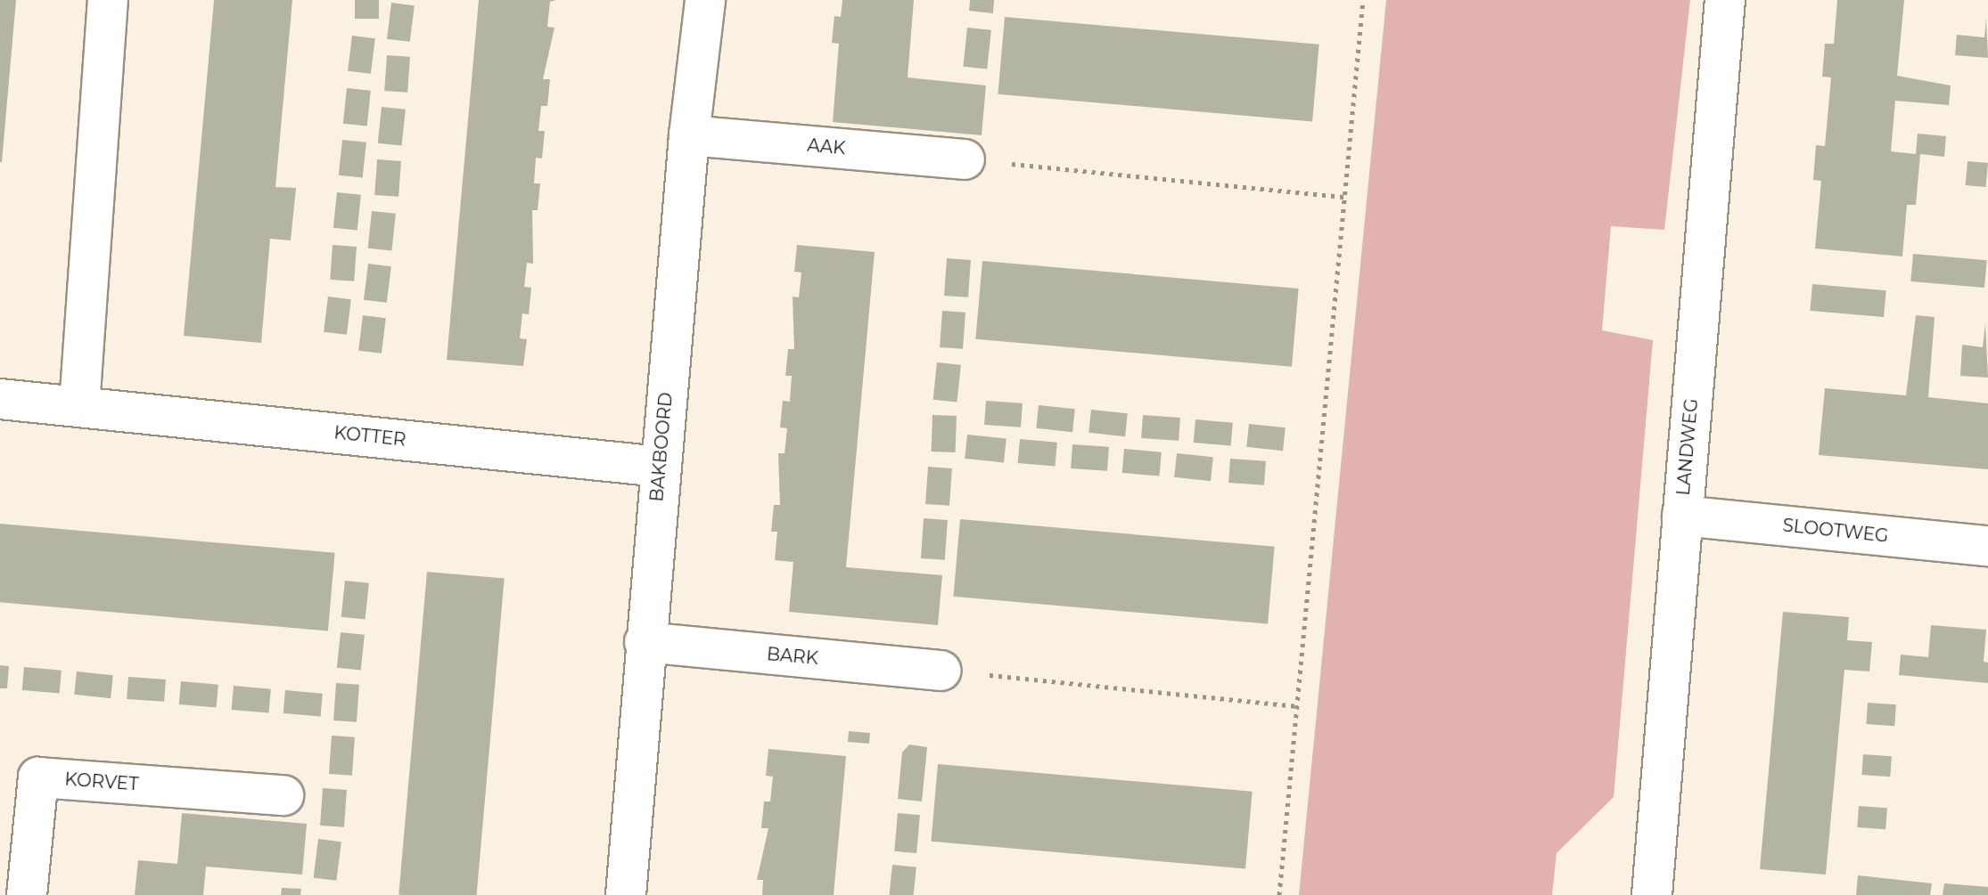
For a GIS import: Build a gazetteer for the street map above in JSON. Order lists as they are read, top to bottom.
{
  "streets": {
    "street": [
      "AAK",
      "KOTTER",
      "BAKBOORD",
      "LANDWEG",
      "SLOOTWEG",
      "BARK",
      "KORVET"
    ]
  },
  "crossings": [
    ["AAK", "BAKBOORD"],
    ["KOTTER", "BAKBOORD"],
    ["BAKBOORD", "BARK"],
    ["LANDWEG", "SLOOTWEG"]
  ]
}
